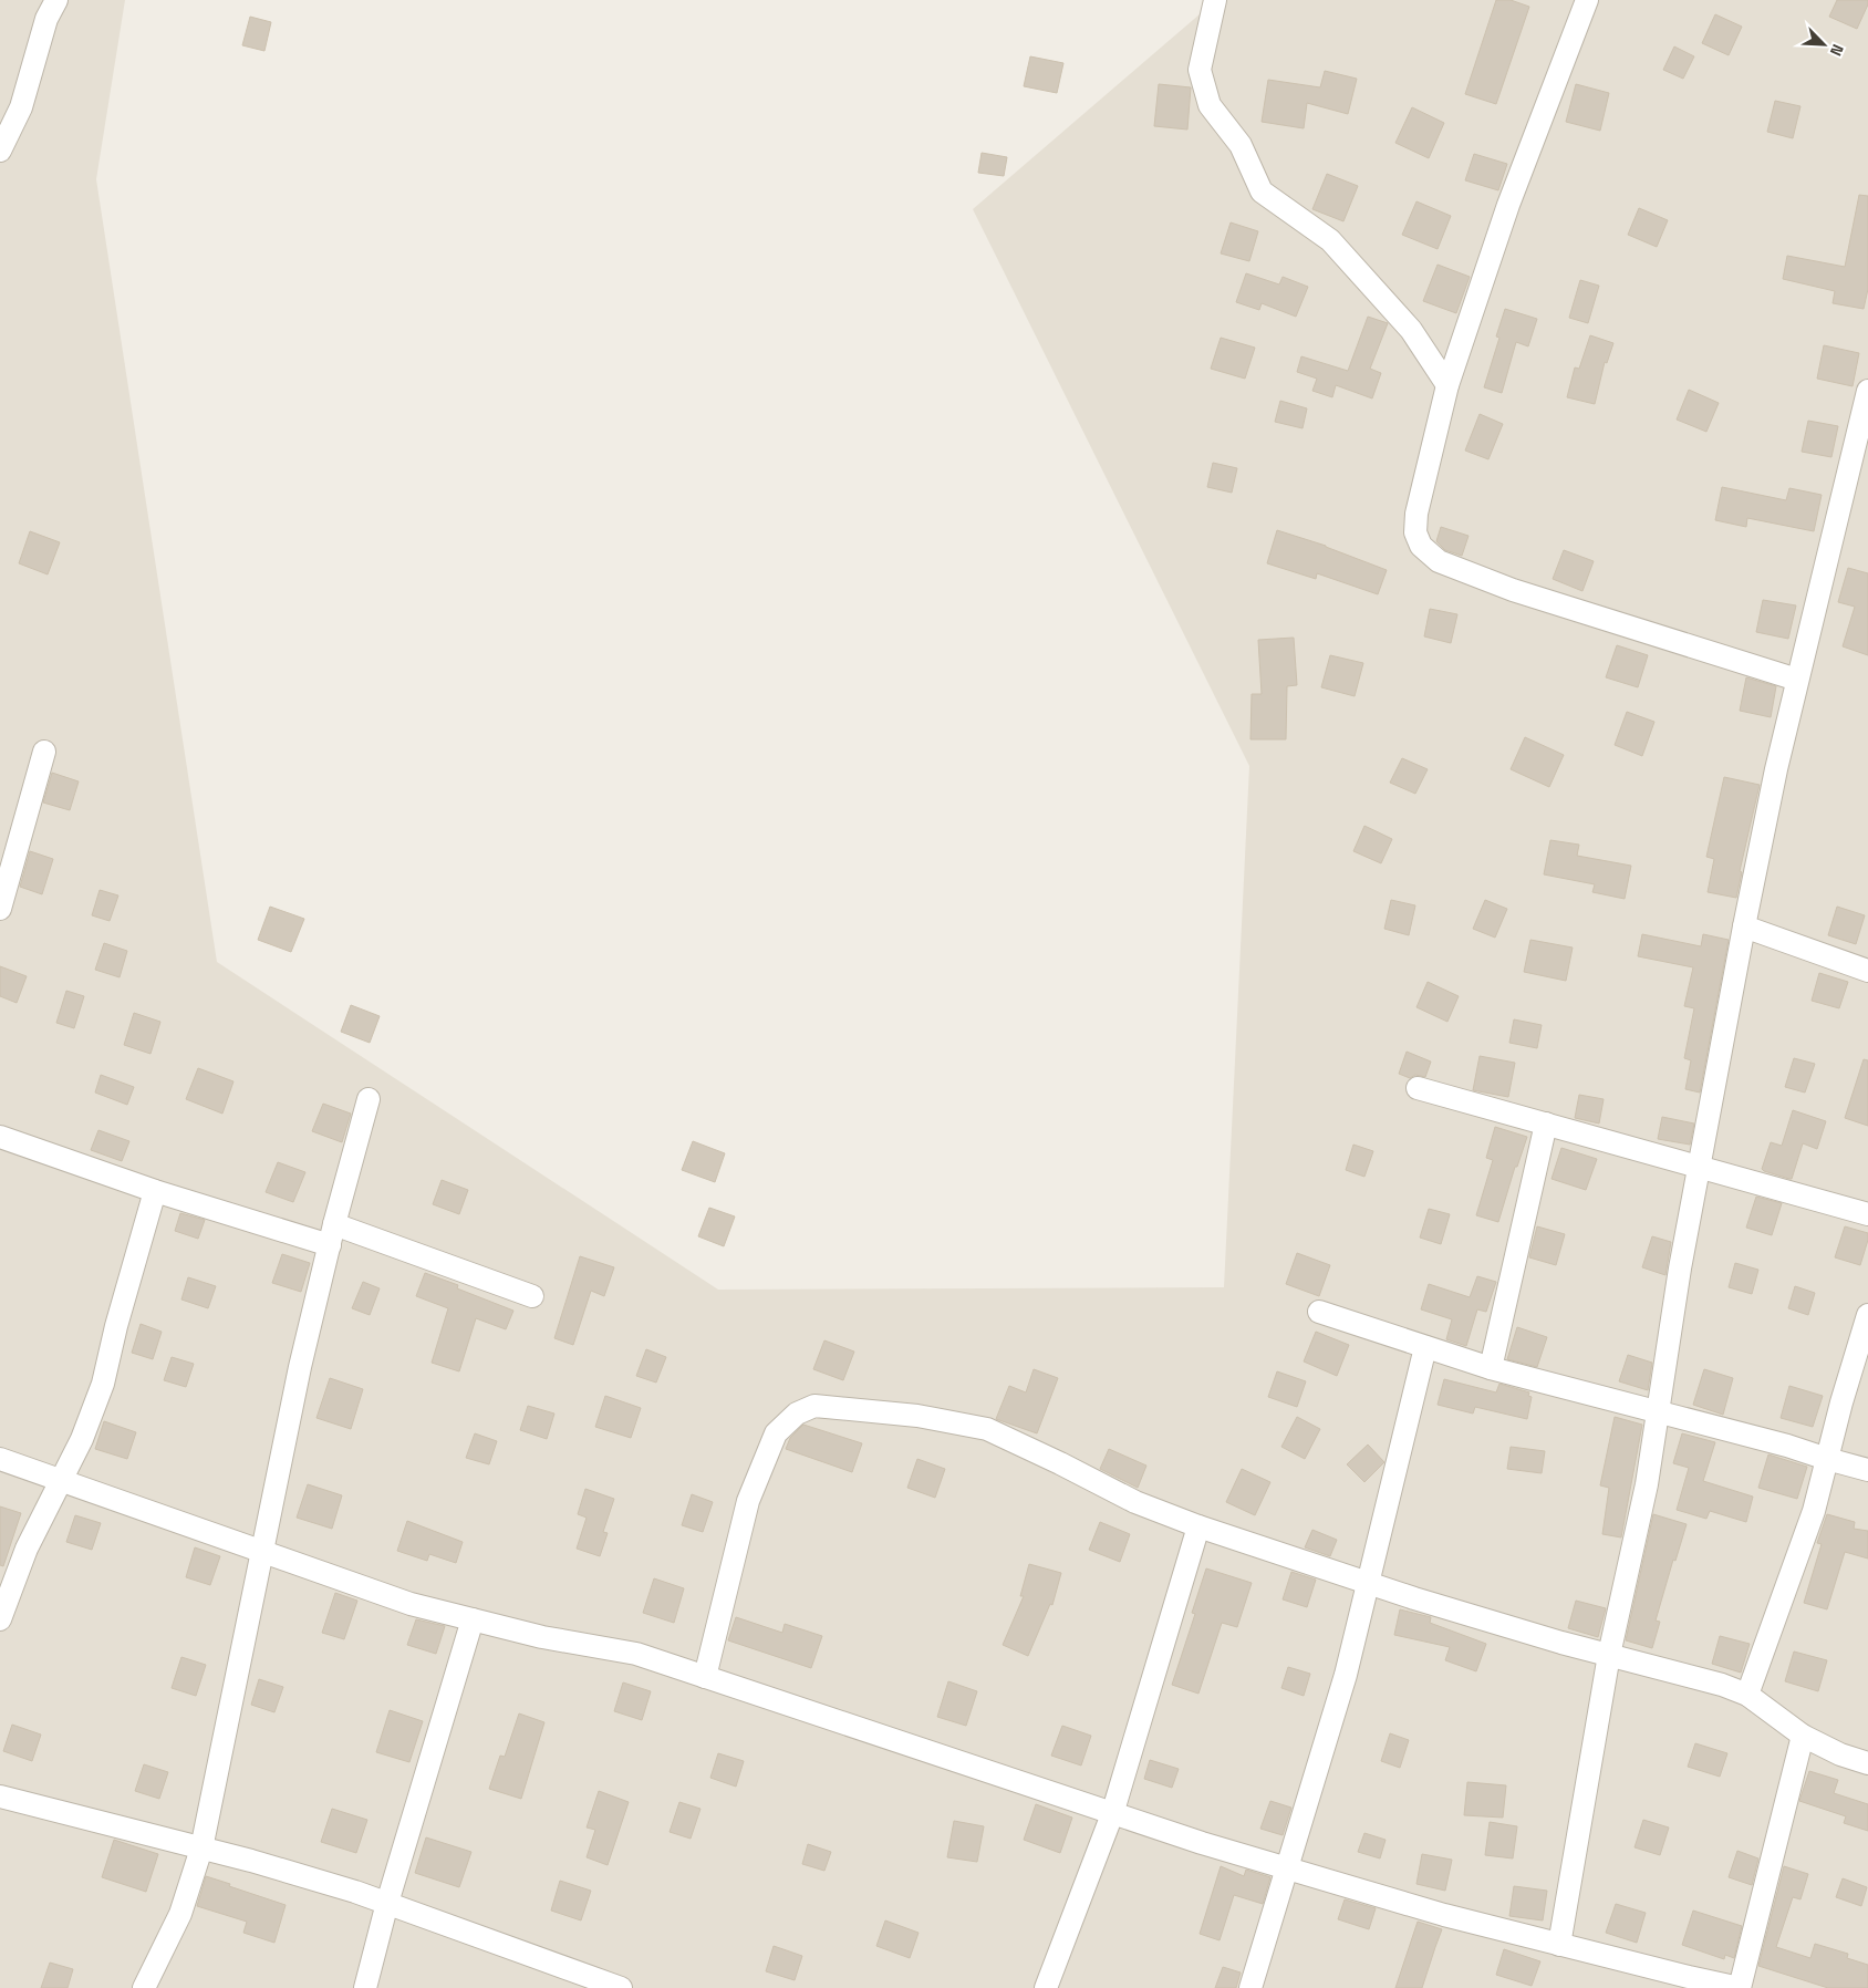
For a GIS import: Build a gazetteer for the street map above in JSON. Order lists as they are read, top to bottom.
{
  "north": "bottom right"
}
